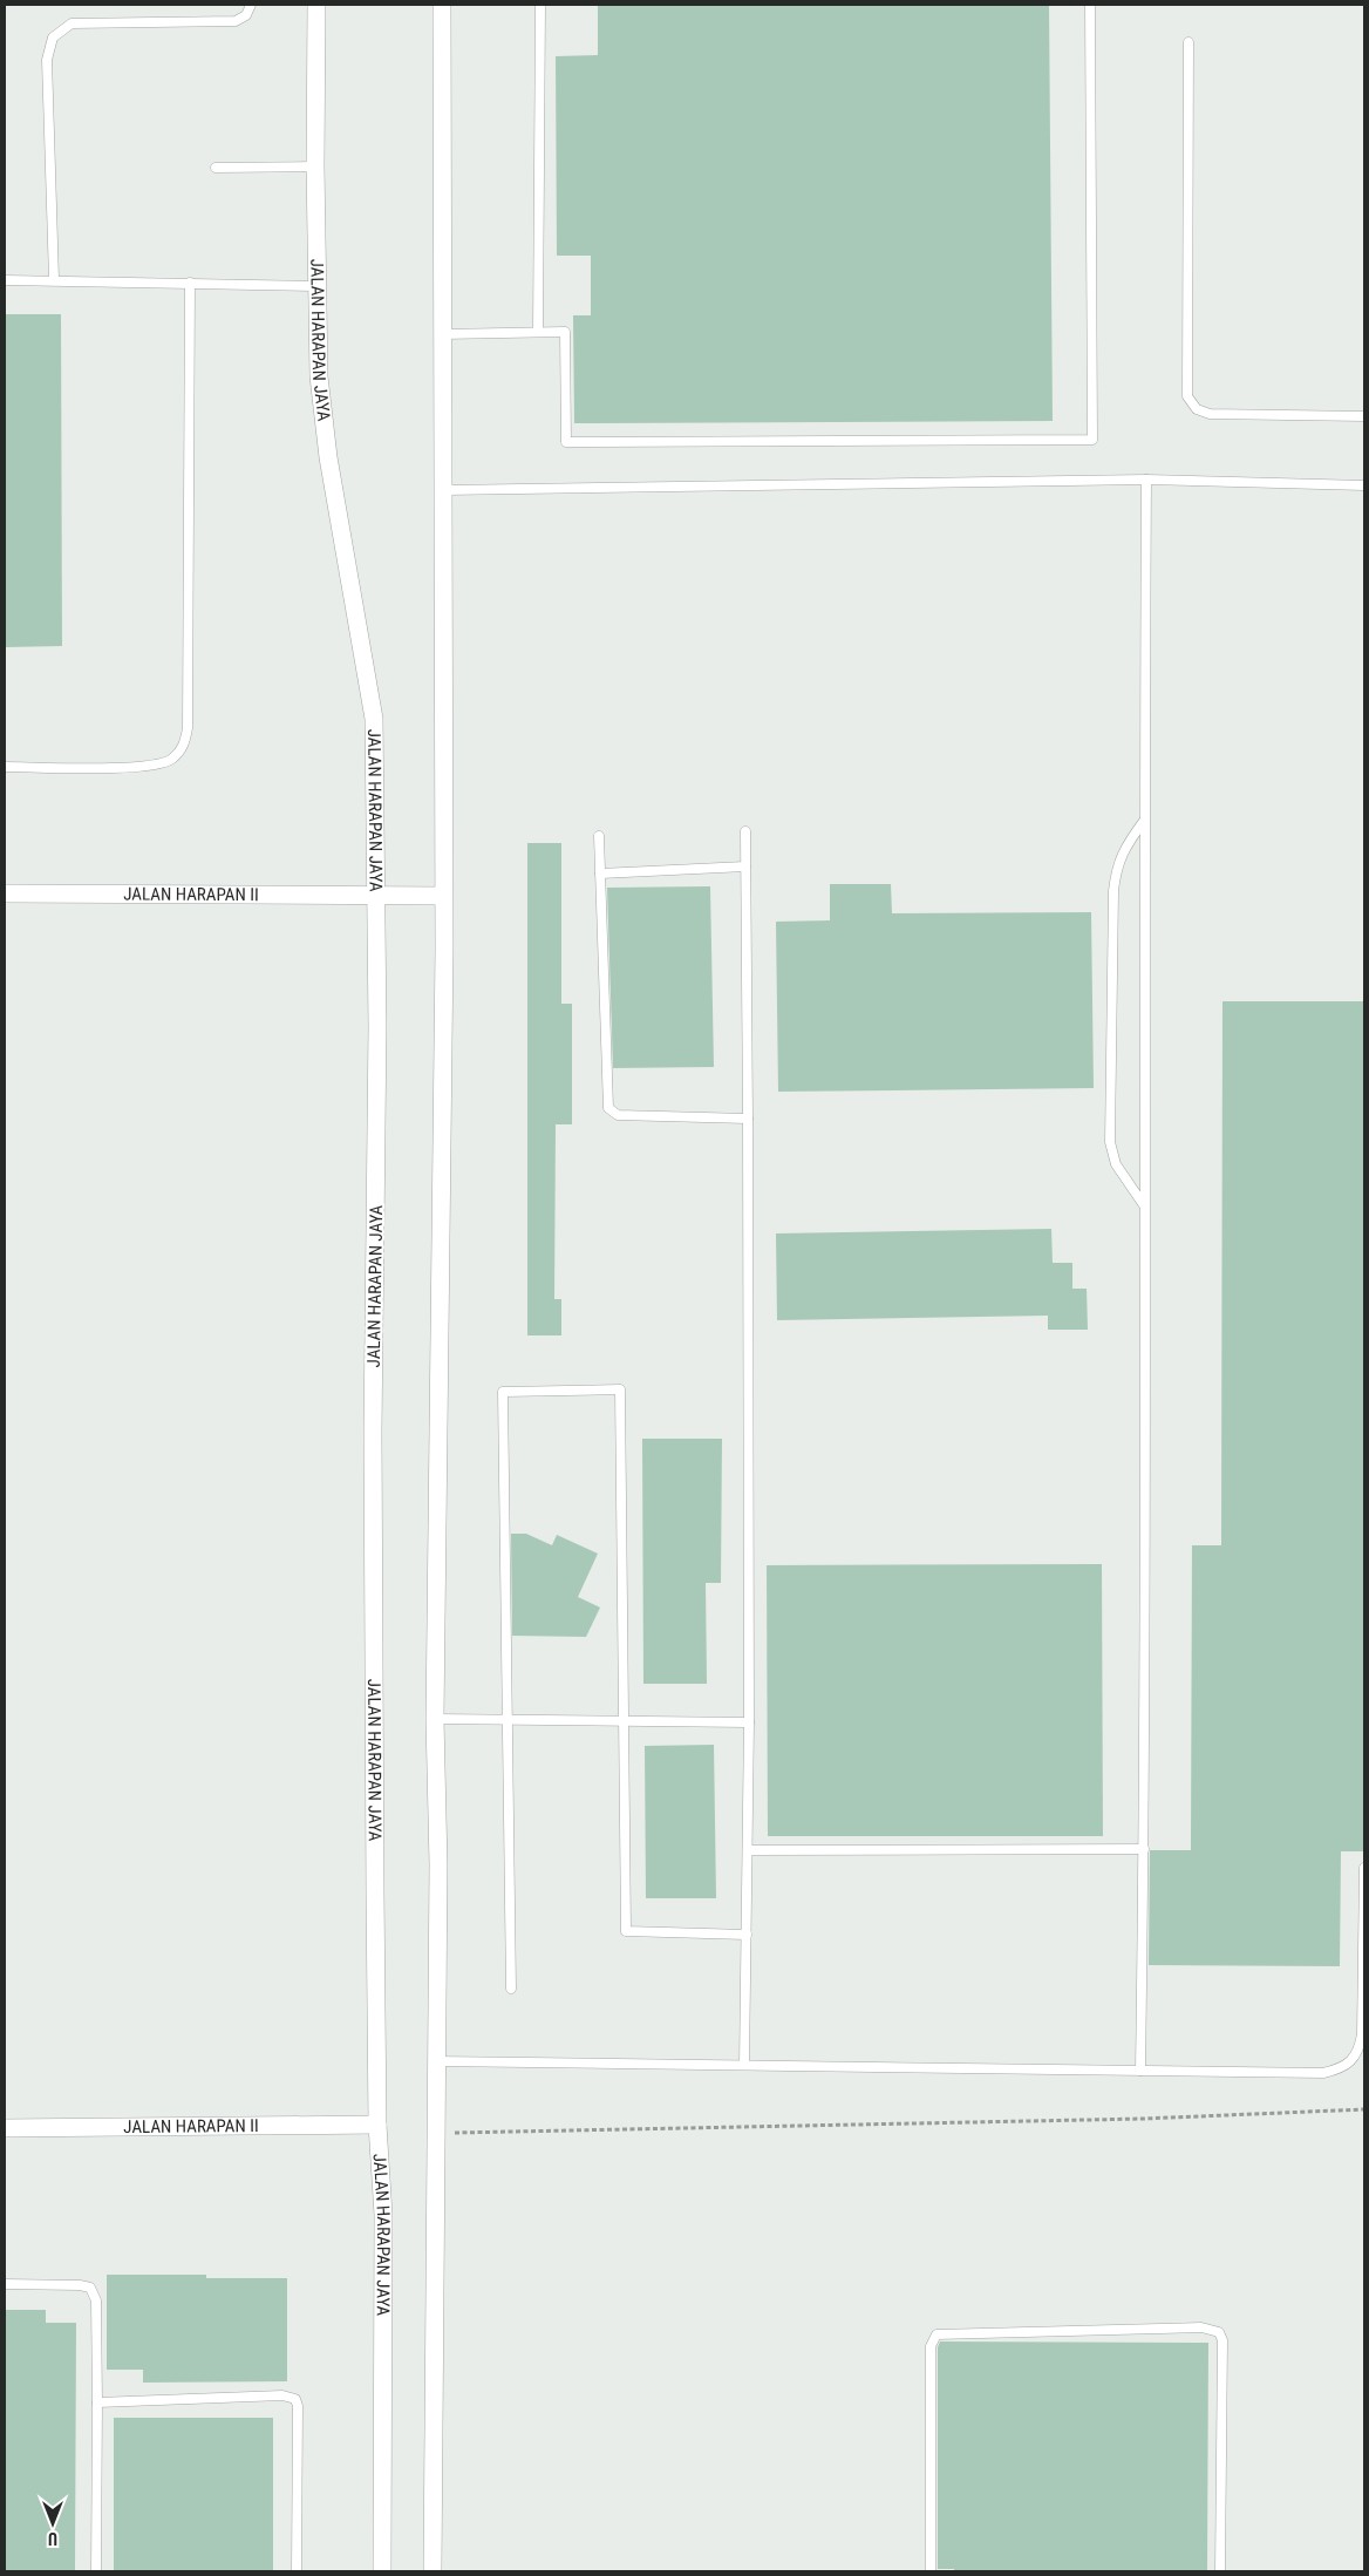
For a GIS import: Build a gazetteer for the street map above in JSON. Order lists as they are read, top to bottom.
{
  "streets": {
    "street": ["JALAN HARAPAN JAYA", "JALAN HARAPAN II"]
  },
  "crossings": [
    ["JALAN HARAPAN JAYA", "JALAN HARAPAN II"]
  ],
  "north": "bottom"
}
